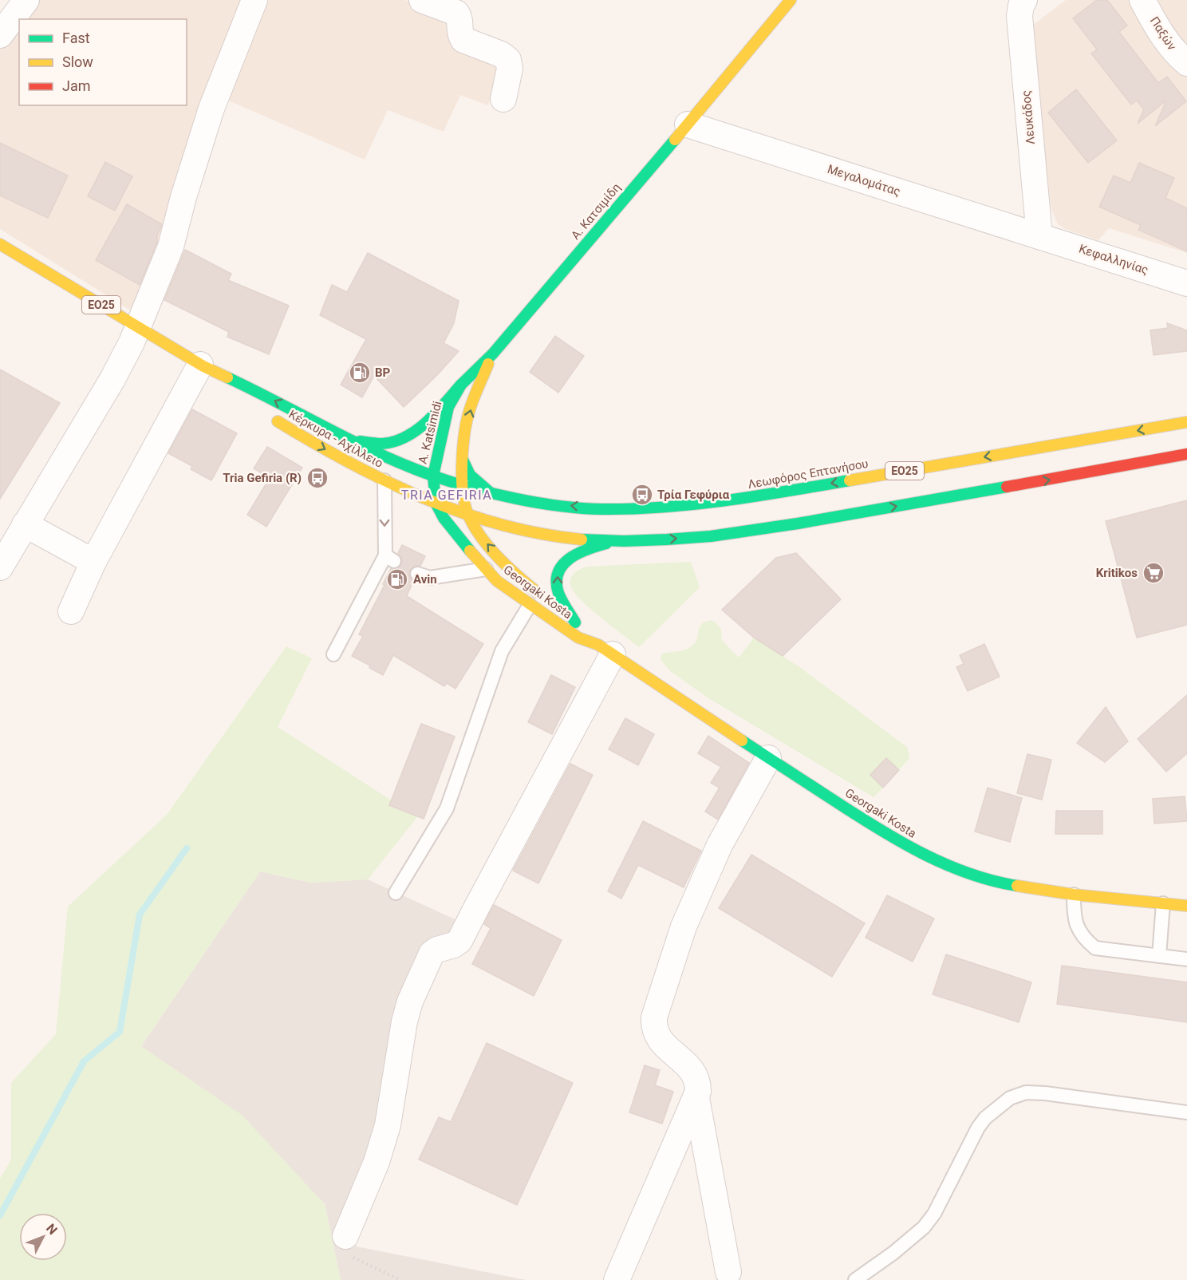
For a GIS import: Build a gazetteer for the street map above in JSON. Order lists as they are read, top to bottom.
{
  "streets": {
    "main road": [
      "Α. Κατσιμίδη",
      "ΕΟ25",
      "A. Katsimidi",
      "Κέρκυρα - Αχίλλειο",
      "Λεωφόρος Επτανήσου",
      "Georgaki Kosta"
    ],
    "street": [
      "Παξών",
      "Λευκάδος",
      "Μεγαλομάτας",
      "Κεφαλληνίας"
    ]
  },
  "crossings": [
    ["Λευκάδος", "Μεγαλομάτας"],
    ["Λευκάδος", "Κεφαλληνίας"],
    ["Μεγαλομάτας", "Α. Κατσιμίδη"],
    ["Μεγαλομάτας", "Κεφαλληνίας"],
    ["Α. Κατσιμίδη", "A. Katsimidi"],
    ["Α. Κατσιμίδη", "Κέρκυρα - Αχίλλειο"],
    ["Α. Κατσιμίδη", "Λεωφόρος Επτανήσου"],
    ["Α. Κατσιμίδη", "Georgaki Kosta"],
    ["A. Katsimidi", "Κέρκυρα - Αχίλλειο"],
    ["A. Katsimidi", "Georgaki Kosta"],
    ["Κέρκυρα - Αχίλλειο", "Λεωφόρος Επτανήσου"],
    ["Κέρκυρα - Αχίλλειο", "Georgaki Kosta"],
    ["Λεωφόρος Επτανήσου", "Georgaki Kosta"]
  ],
  "districts": ["TRIA GEFIRIA"],
  "places": {
    "fuel station": ["BP", "Avin"],
    "bus stop": ["Tria Gefiria (R)", "Τρία Γεφύρια"],
    "supermarket": ["Kritikos"]
  },
  "legend": ["Fast", "Slow", "Jam"],
  "north": "top right"
}
